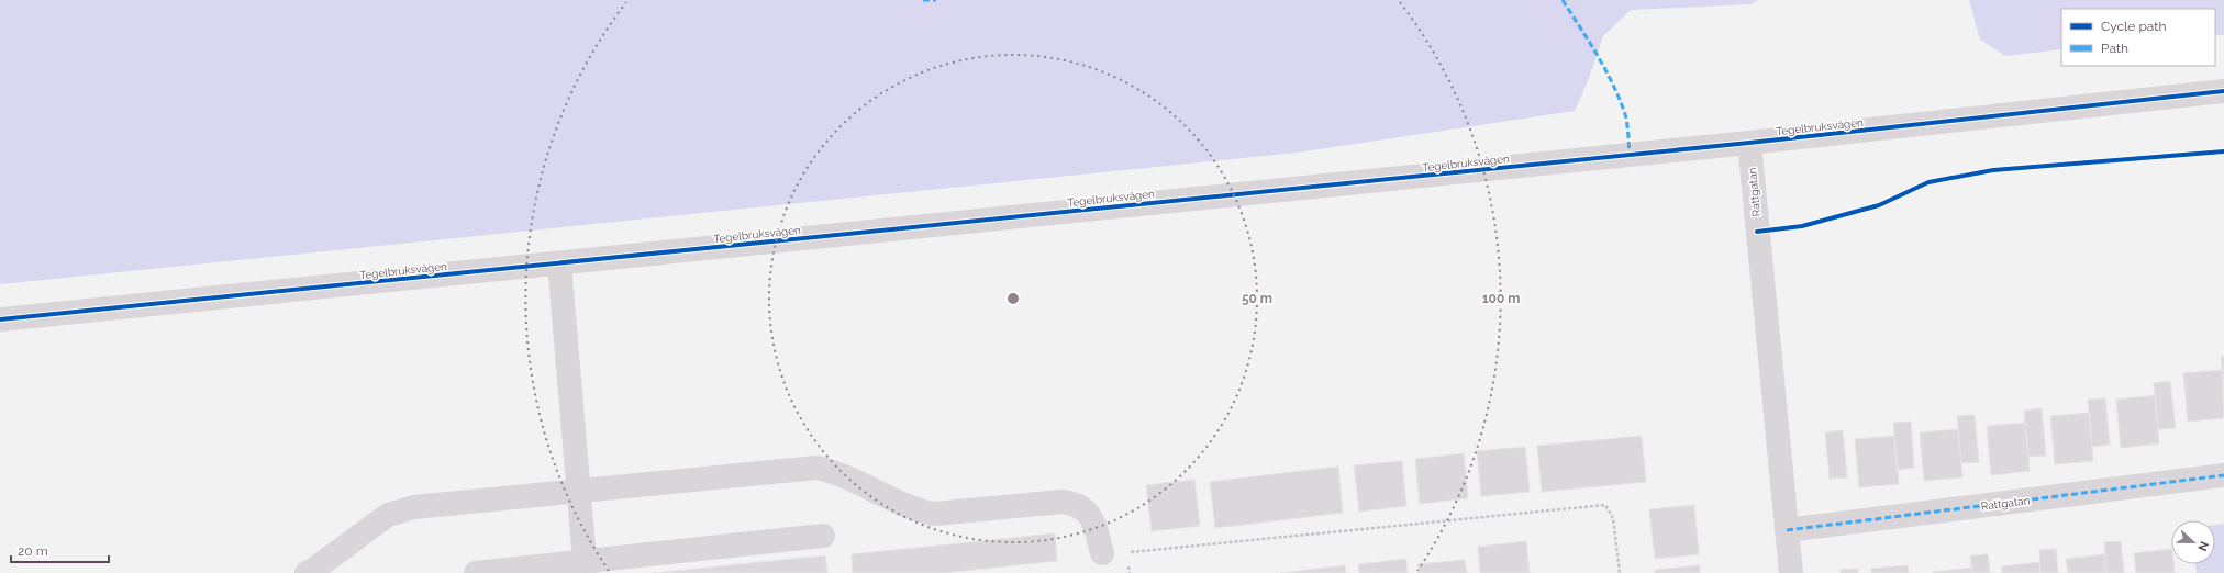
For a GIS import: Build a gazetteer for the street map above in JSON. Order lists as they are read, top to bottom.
{
  "streets": {
    "street": ["Tegelbruksvägen", "Rattgatan"]
  },
  "crossings": [
    ["Tegelbruksvägen", "Rattgatan"]
  ],
  "legend": ["Cycle path", "Path"],
  "scale_bar": "20 m",
  "north": "right",
  "rings": ["50 m", "100 m"]
}
